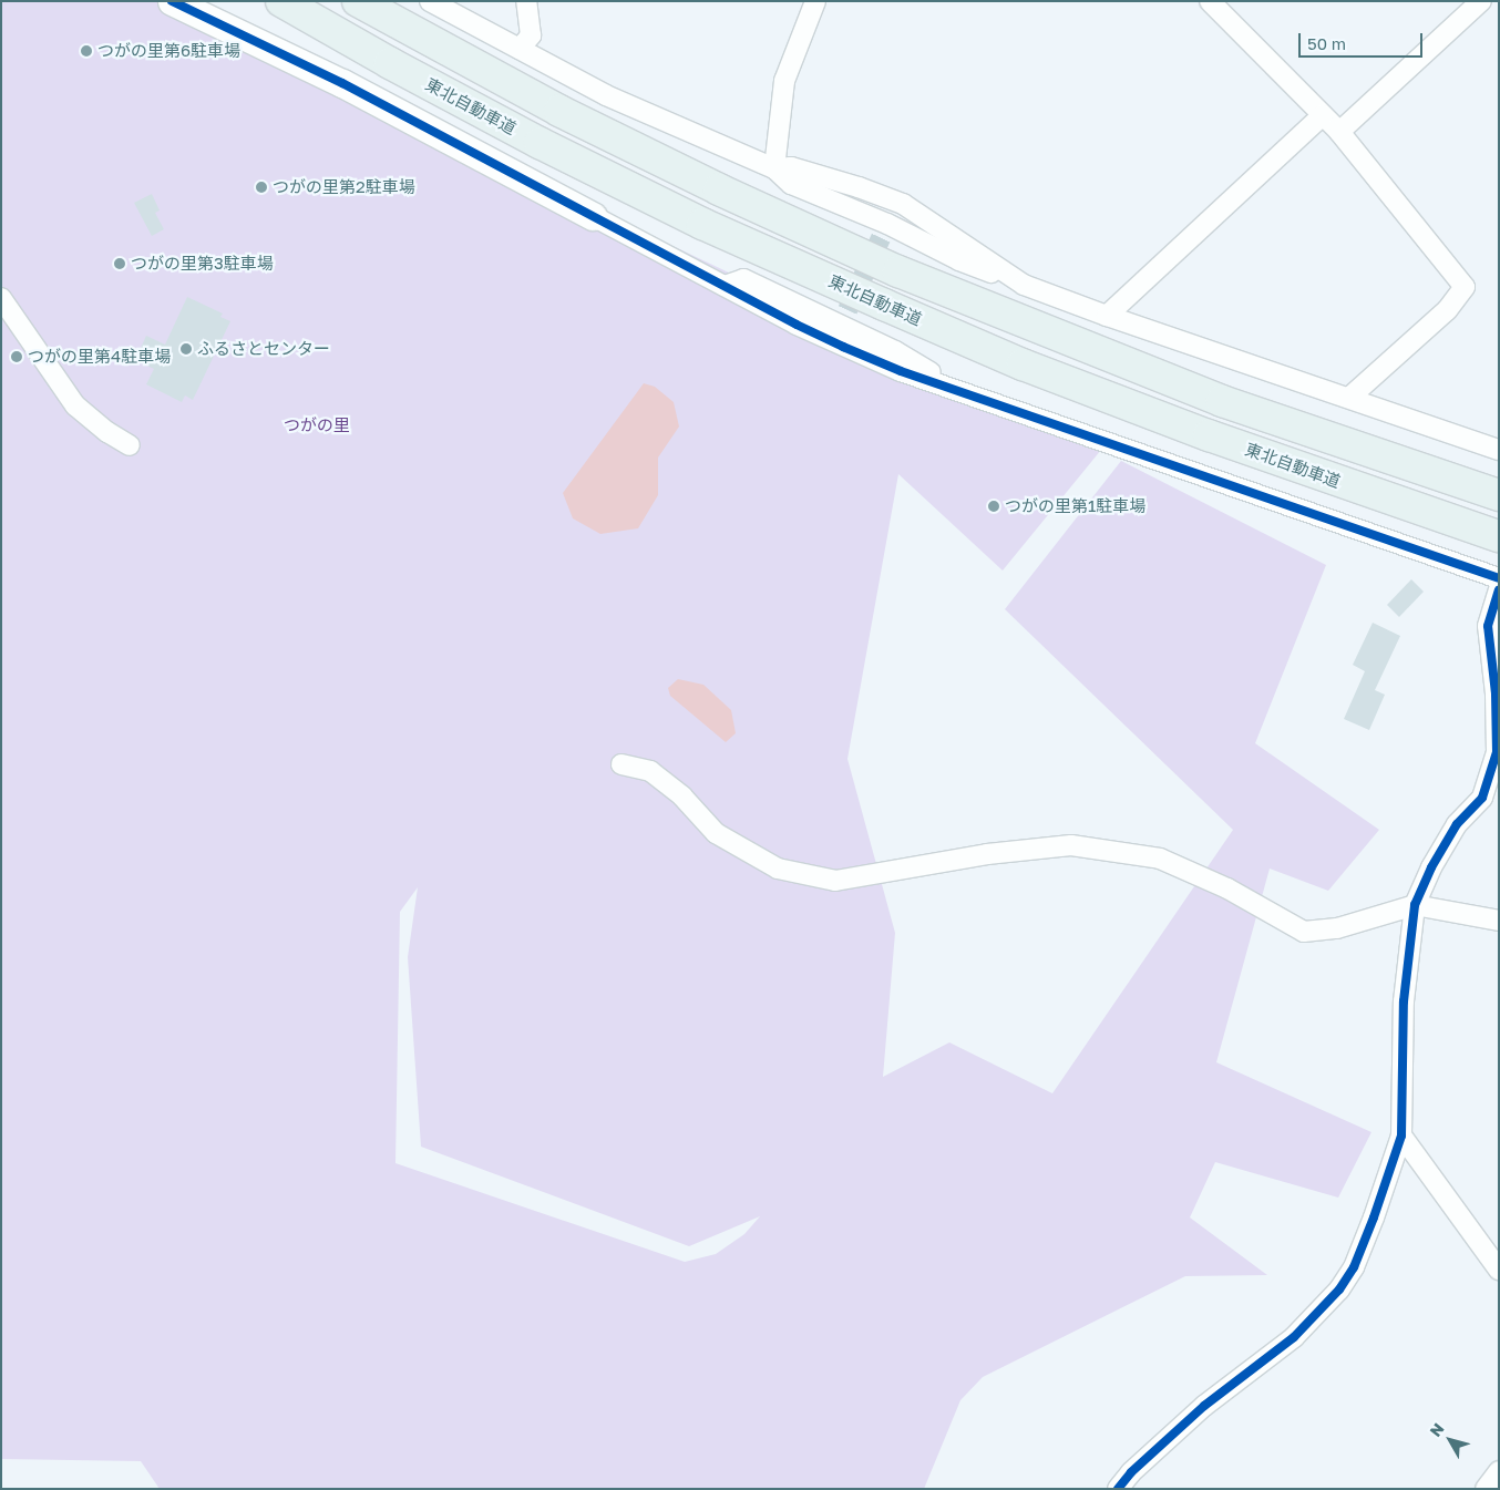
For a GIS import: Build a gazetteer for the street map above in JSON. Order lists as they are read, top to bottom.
{
  "streets": {
    "highway": ["東北自動車道"]
  },
  "parks": ["つがの里"],
  "places": [
    "つがの里第6駐車場",
    "つがの里第2駐車場",
    "つがの里第3駐車場",
    "ふるさとセンター",
    "つがの里第4駐車場",
    "つがの里第1駐車場"
  ],
  "scale_bar": "50 m",
  "north": "top left"
}
